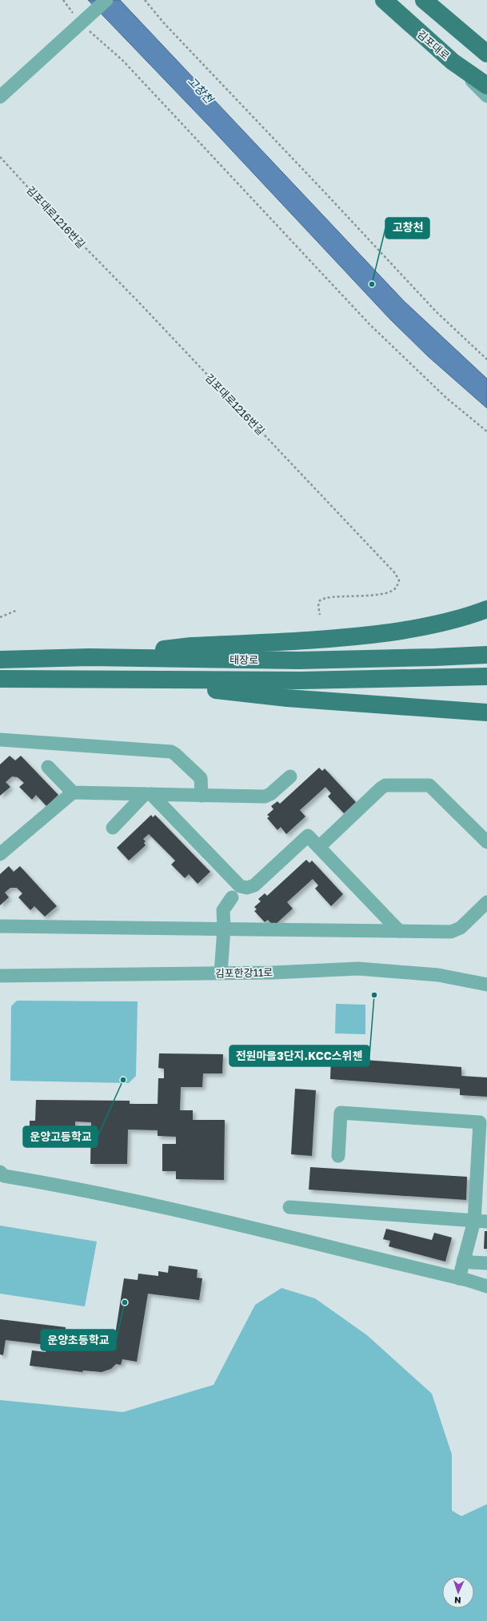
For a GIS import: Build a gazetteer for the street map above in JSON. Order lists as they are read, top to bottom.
{
  "streets": {
    "main road": ["김포대로", "태장로"],
    "street": ["김포한강11로"],
    "path": ["김포대로1216번길"]
  },
  "water": ["고창천"],
  "places": [
    "고창천",
    "전원마을3단지.KCC스위첸",
    "운양고등학교",
    "운양초등학교"
  ],
  "north": "bottom"
}
